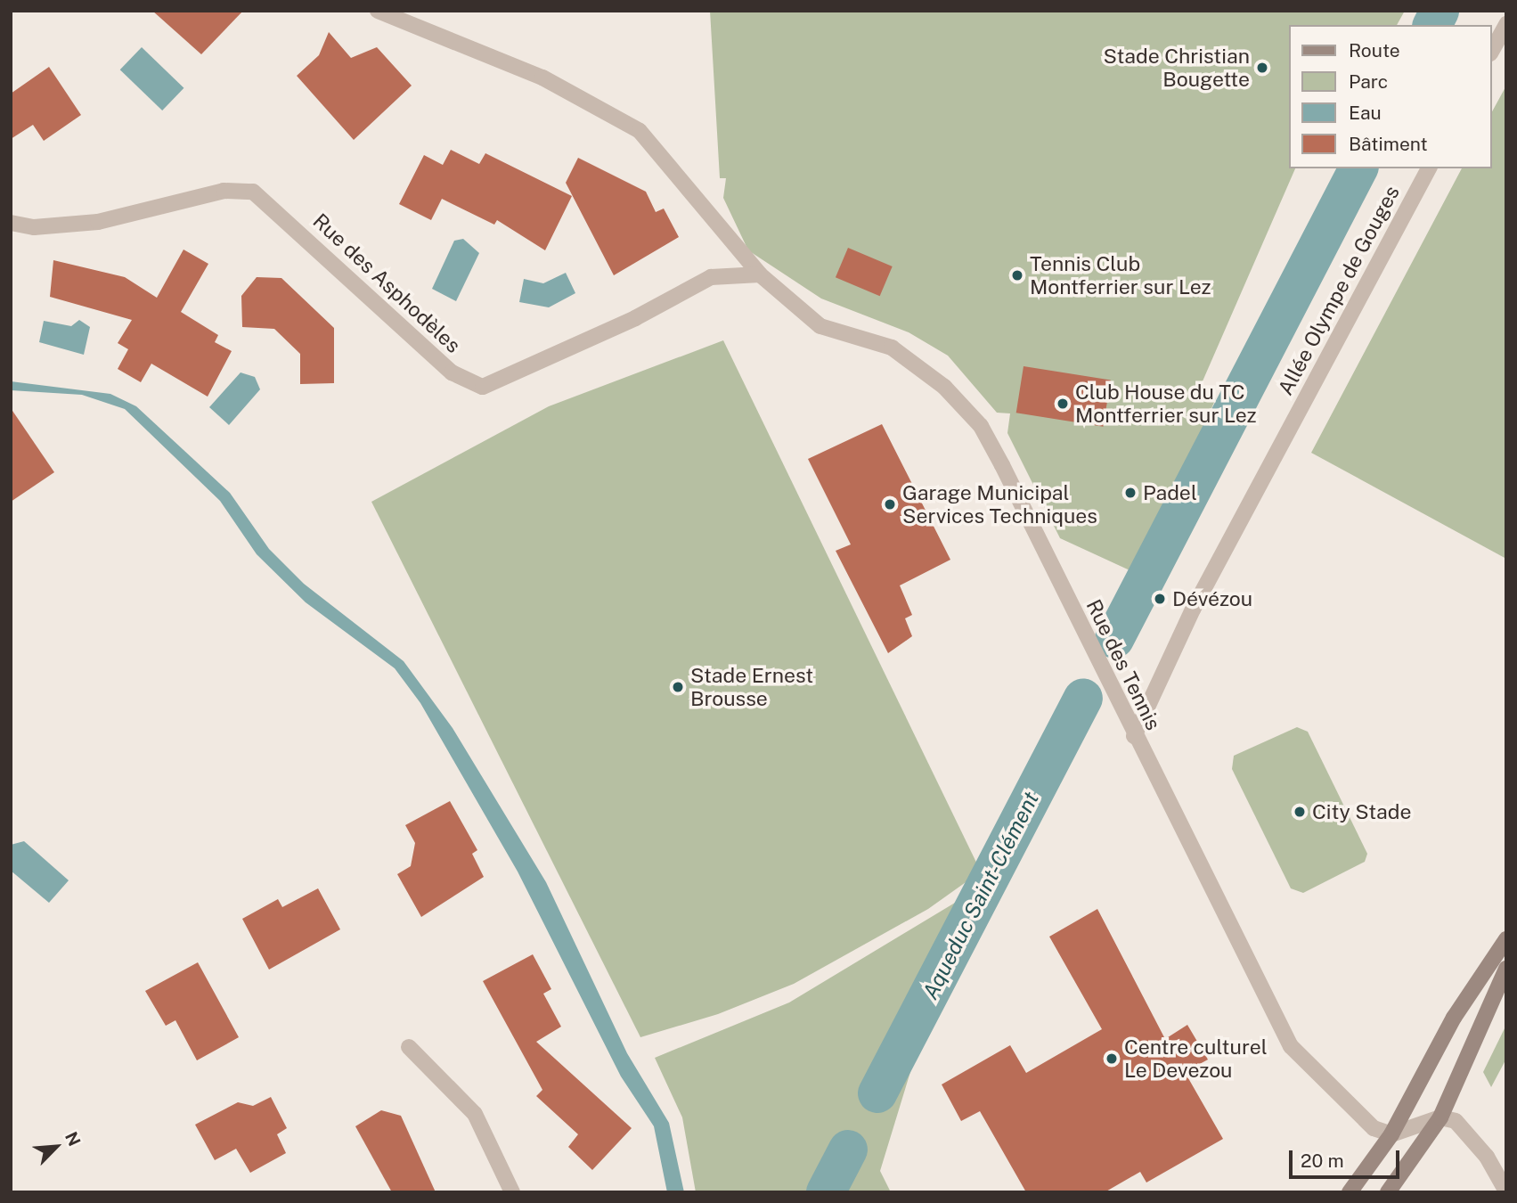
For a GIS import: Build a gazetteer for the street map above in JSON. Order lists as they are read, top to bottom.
{
  "streets": {
    "street": ["Rue des Asphodèles", "Allée Olympe de Gouges", "Rue des Tennis"]
  },
  "crossings": [
    ["Rue des Asphodèles", "Rue des Tennis"],
    ["Allée Olympe de Gouges", "Rue des Tennis"]
  ],
  "water": ["Aqueduc Saint-Clément"],
  "places": [
    "Stade Christian Bougette",
    "Tennis Club Montferrier sur Lez",
    "Club House du TC Montferrier sur Lez",
    "Padel",
    "Garage Municipal Services Techniques",
    "Dévézou",
    "Stade Ernest Brousse",
    "City Stade",
    "Centre culturel Le Devezou"
  ],
  "legend": [
    "Route",
    "Parc",
    "Eau",
    "Bâtiment"
  ],
  "scale_bar": "20 m",
  "north": "top right"
}
